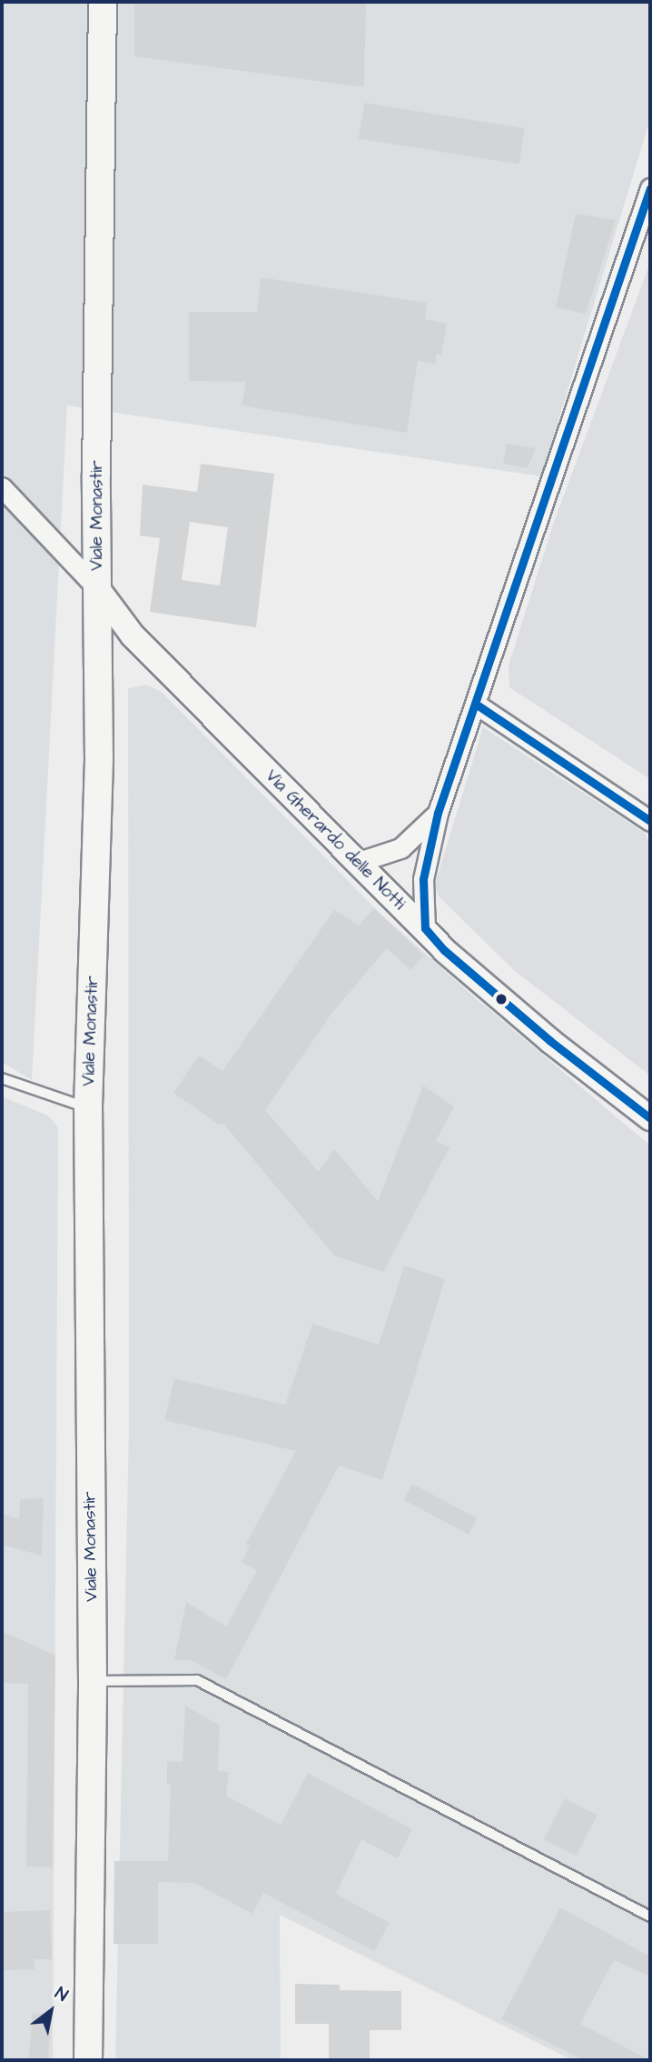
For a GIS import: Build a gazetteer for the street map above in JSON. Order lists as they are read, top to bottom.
{
  "streets": {
    "main road": ["Viale Monastir"],
    "street": ["Via Gherardo delle Notti"]
  },
  "crossings": [
    ["Viale Monastir", "Via Gherardo delle Notti"]
  ],
  "north": "top right"
}
